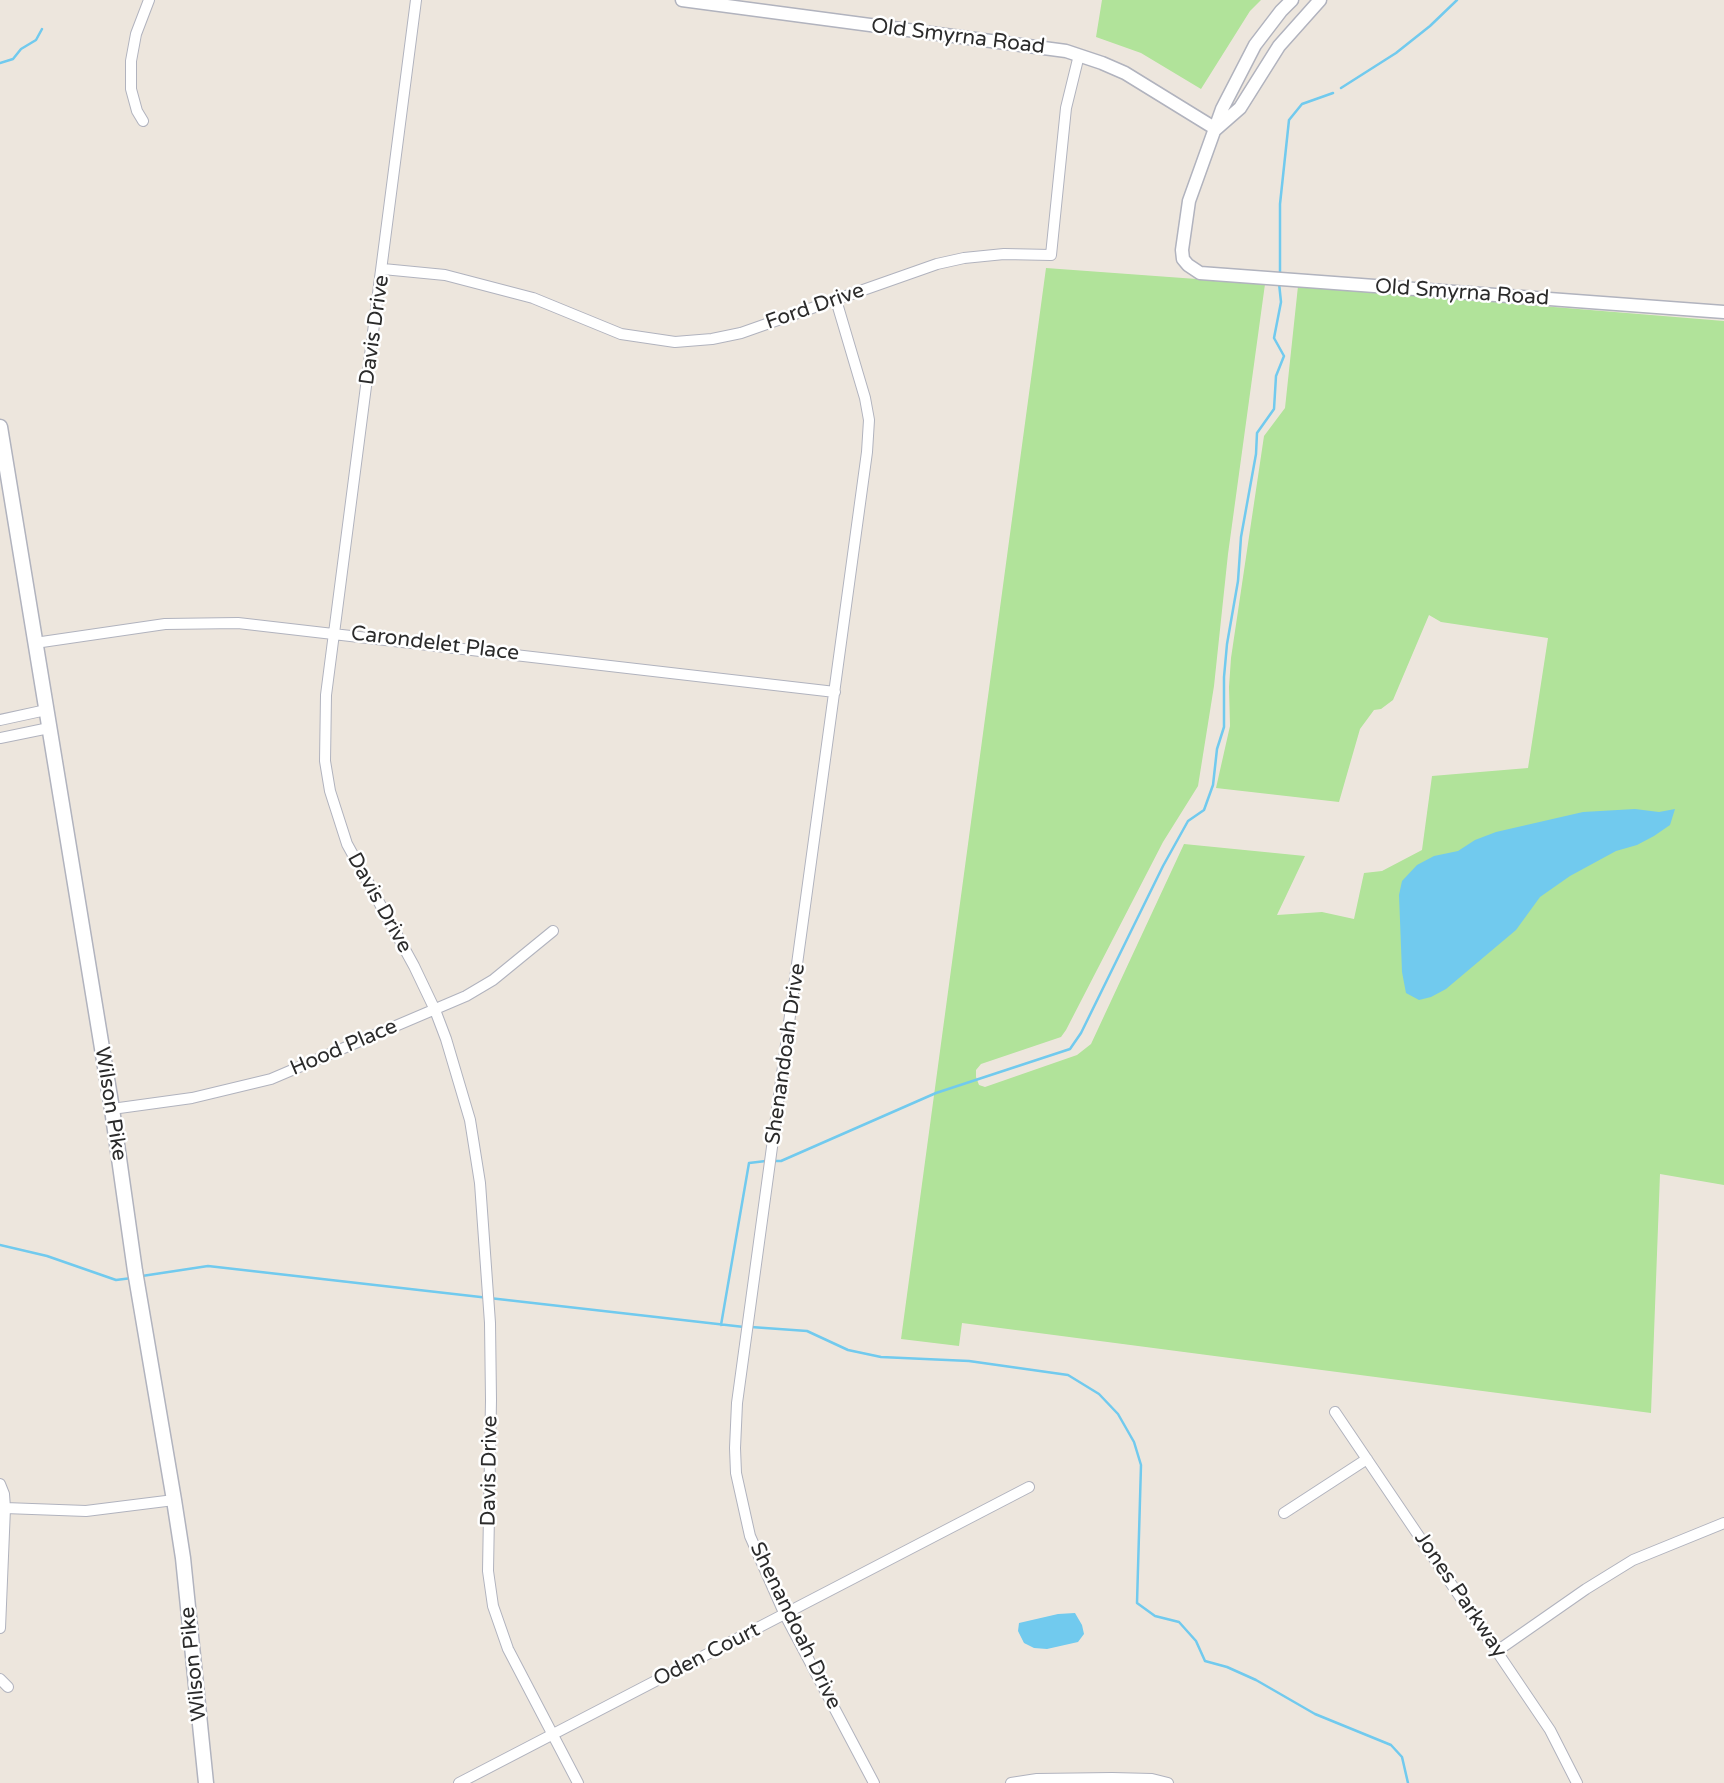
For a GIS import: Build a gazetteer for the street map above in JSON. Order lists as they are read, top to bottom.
{
  "streets": {
    "main road": ["Wilson Pike"],
    "street": [
      "Old Smyrna Road",
      "Ford Drive",
      "Davis Drive",
      "Carondelet Place",
      "Hood Place",
      "Shenandoah Drive",
      "Jones Parkway",
      "Oden Court"
    ]
  },
  "crossings": [
    ["Old Smyrna Road", "Ford Drive"],
    ["Ford Drive", "Davis Drive"],
    ["Ford Drive", "Shenandoah Drive"],
    ["Davis Drive", "Carondelet Place"],
    ["Davis Drive", "Hood Place"],
    ["Davis Drive", "Oden Court"],
    ["Carondelet Place", "Shenandoah Drive"],
    ["Carondelet Place", "Wilson Pike"],
    ["Hood Place", "Wilson Pike"],
    ["Shenandoah Drive", "Oden Court"]
  ]
}
